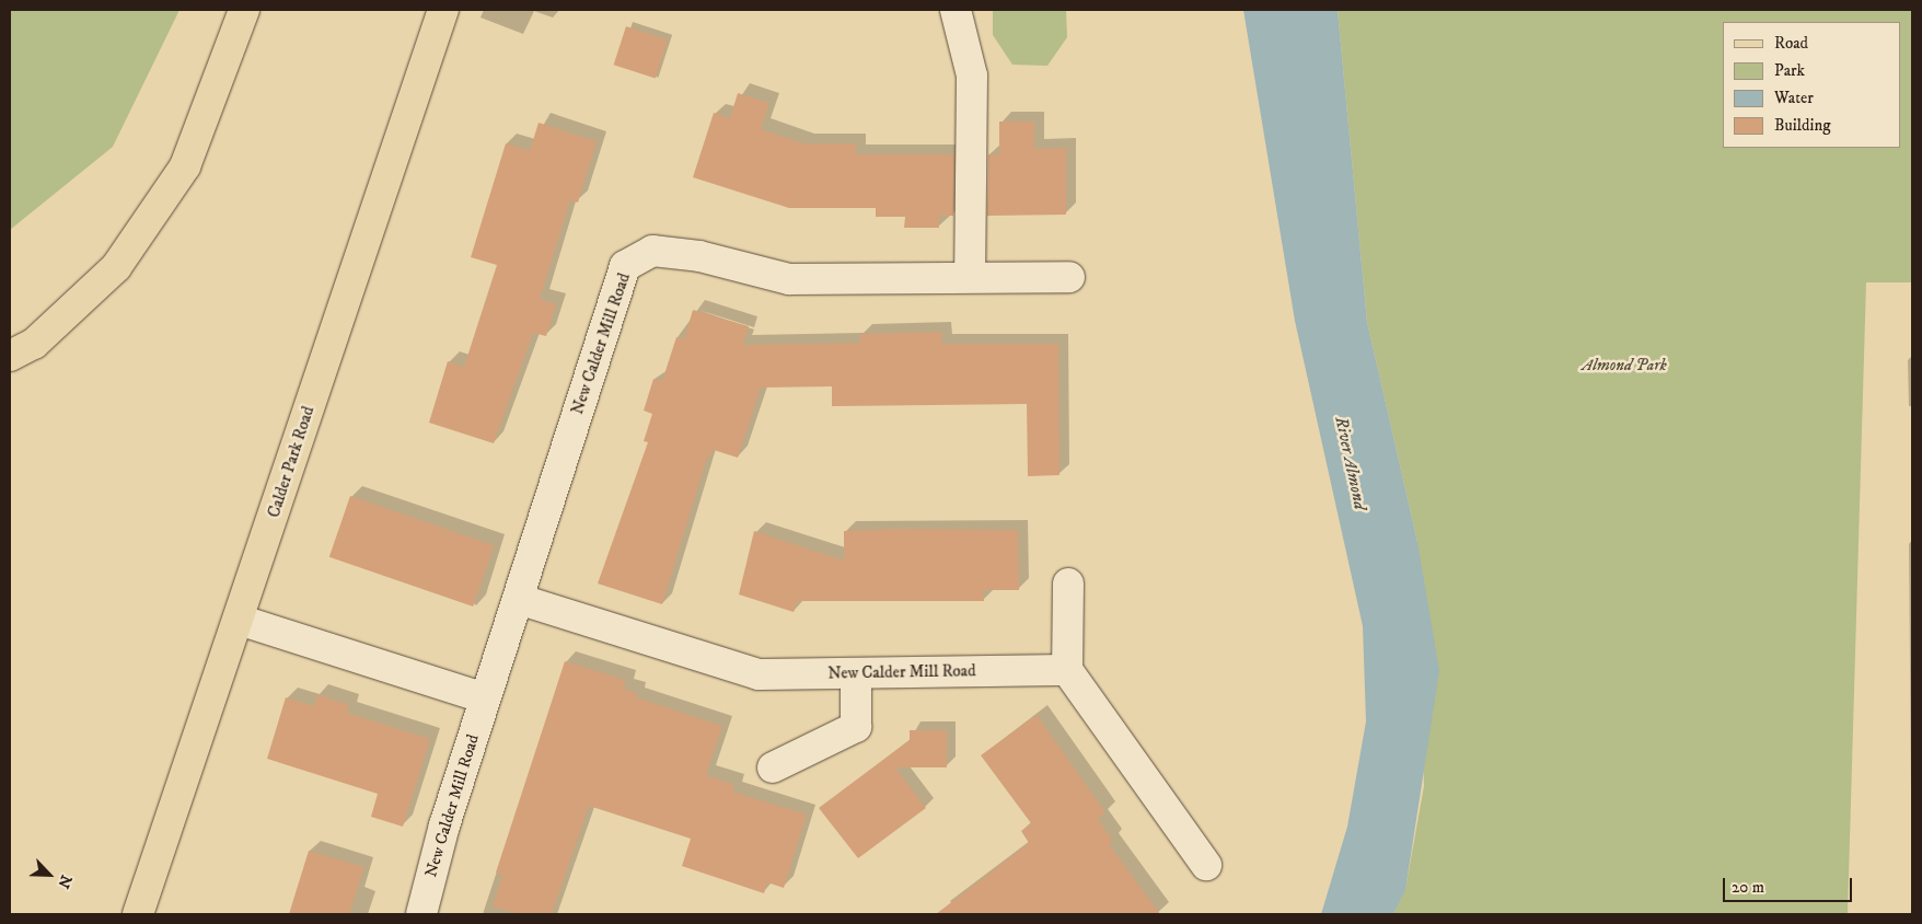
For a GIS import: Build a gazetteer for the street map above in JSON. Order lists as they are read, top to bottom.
{
  "streets": {
    "main road": ["Calder Park Road"],
    "street": ["New Calder Mill Road"]
  },
  "water": ["River Almond"],
  "parks": ["Almond Park"],
  "legend": [
    "Road",
    "Park",
    "Water",
    "Building"
  ],
  "scale_bar": "20 m",
  "north": "bottom right"
}
